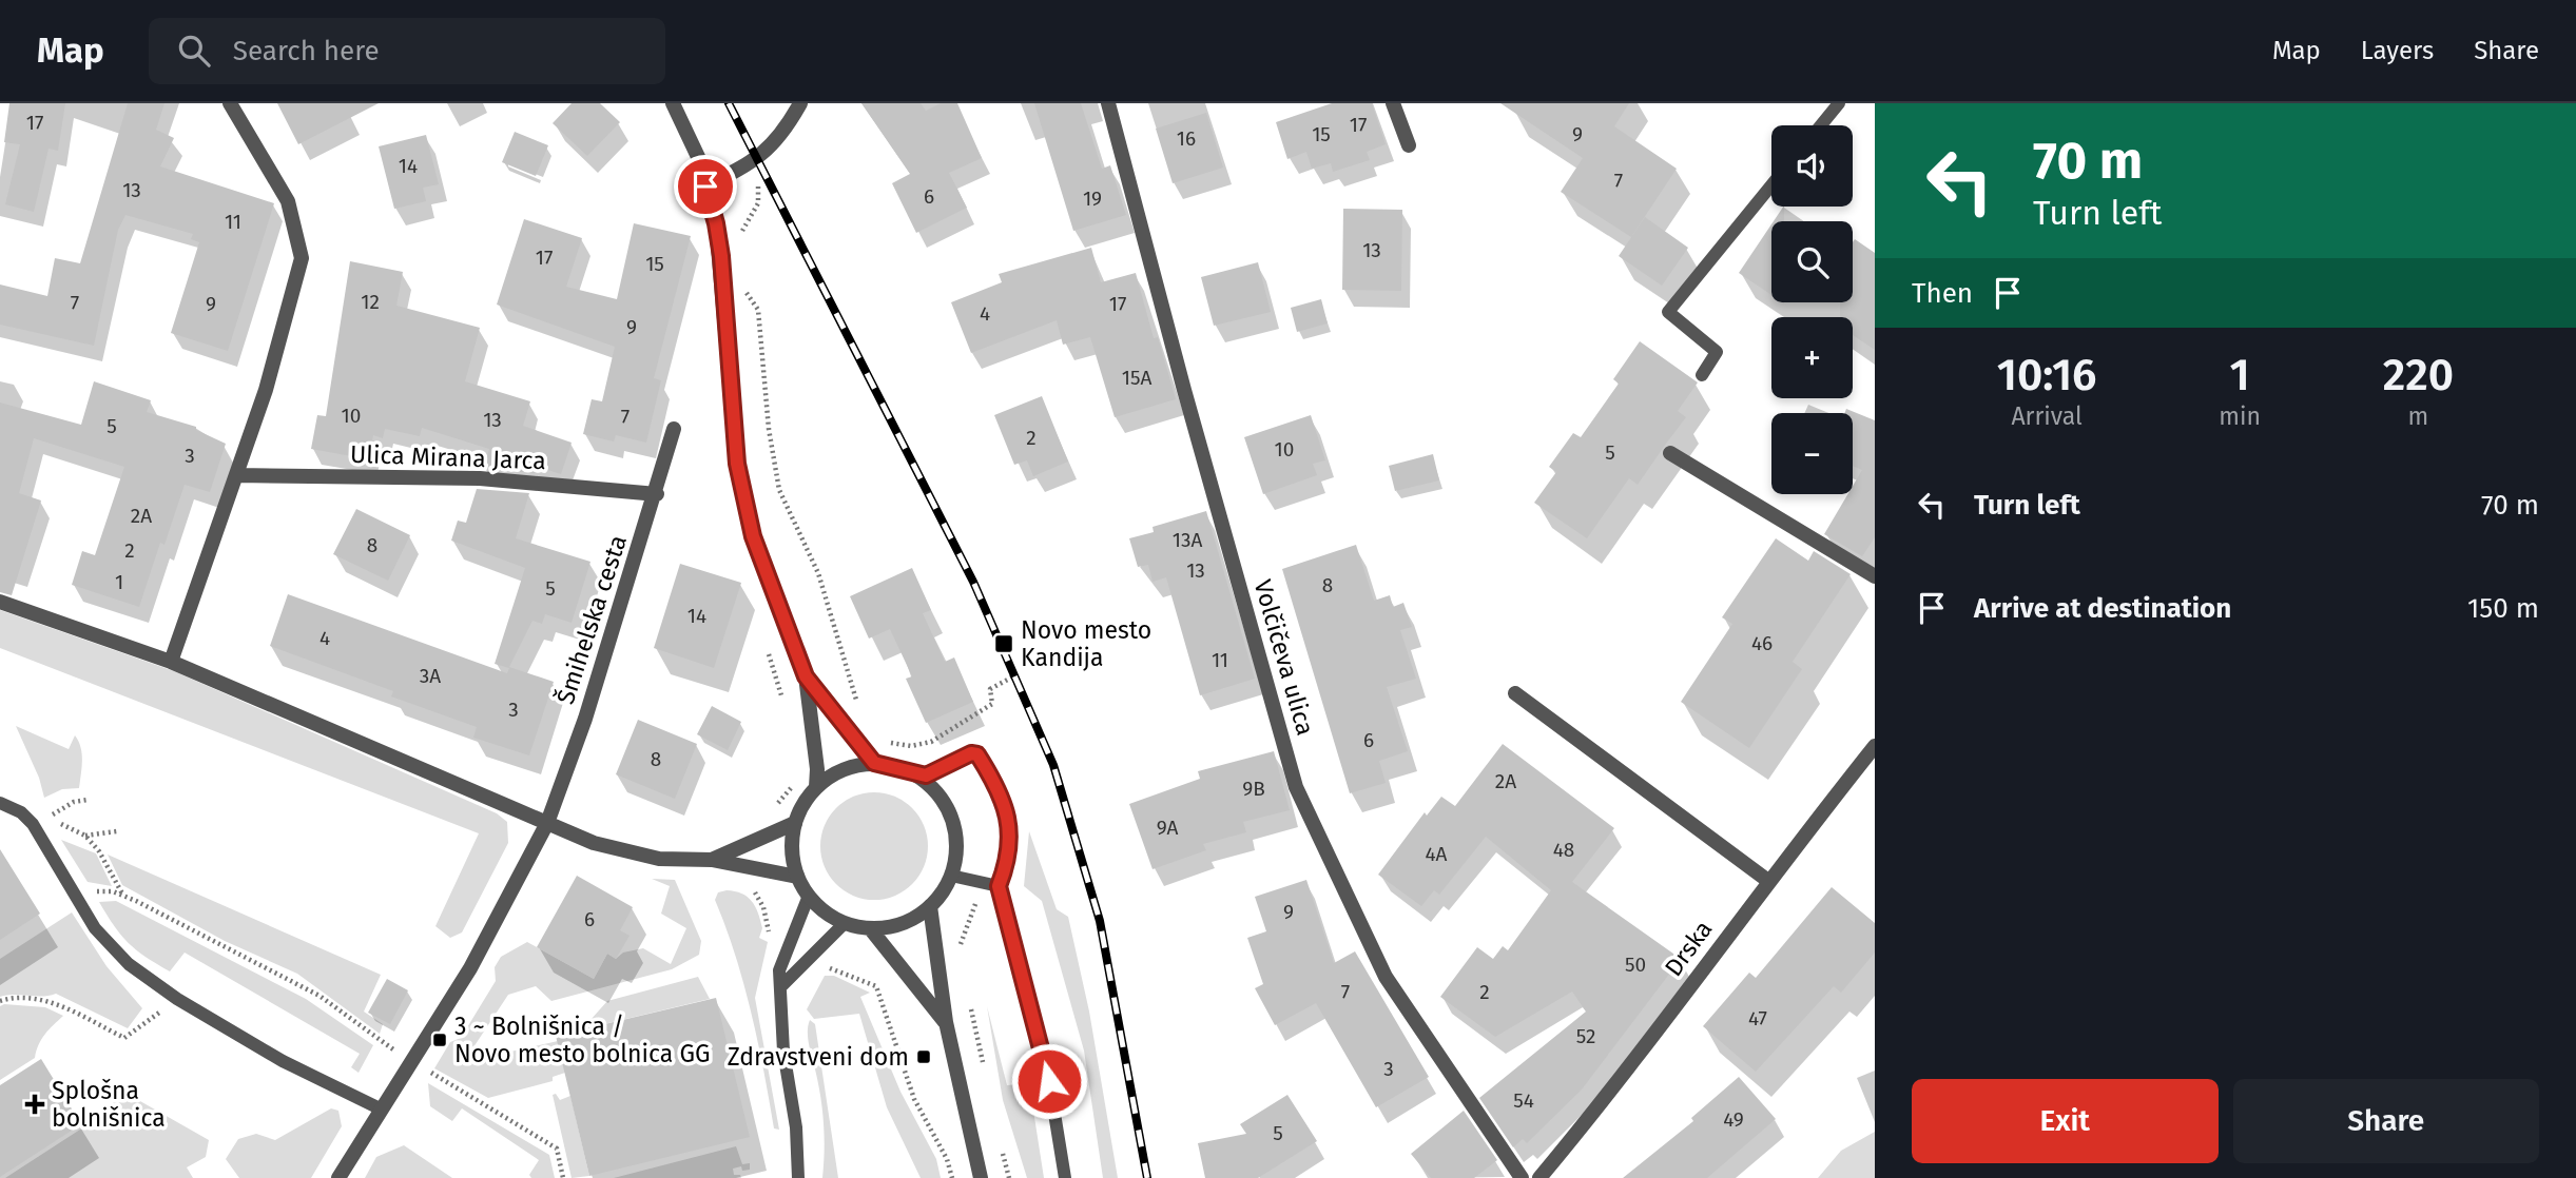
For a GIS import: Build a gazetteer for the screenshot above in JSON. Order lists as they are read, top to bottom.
{
  "streets": {
    "street": [
      "Ulica Mirana Jarca",
      "Šmihelska cesta",
      "Volčičeva ulica",
      "Drska"
    ]
  },
  "crossings": [
    ["Ulica Mirana Jarca", "Šmihelska cesta"]
  ],
  "places": {
    "transit": ["Novo mesto Kandija", "3 ~ Bolnišnica / Novo mesto bolnica GG", "Zdravstveni dom"],
    "health": ["Splošna bolnišnica"]
  },
  "house_numbers": [
    "17",
    "17",
    "15",
    "9",
    "16",
    "14",
    "7",
    "13",
    "6",
    "19",
    "11",
    "13",
    "17",
    "15",
    "12",
    "7",
    "9",
    "17",
    "4",
    "9",
    "15A",
    "10",
    "7",
    "13",
    "5",
    "2",
    "10",
    "5",
    "3",
    "2A",
    "13A",
    "8",
    "2",
    "13",
    "1",
    "8",
    "5",
    "14",
    "4",
    "46",
    "11",
    "3A",
    "3",
    "6",
    "8",
    "2A",
    "9B",
    "9A",
    "48",
    "4A",
    "9",
    "6",
    "50",
    "7",
    "2",
    "47",
    "52",
    "3",
    "54",
    "49",
    "5"
  ],
  "page": {
    "header": "Map",
    "search": "Search here",
    "nav": ["Map", "Layers", "Share"],
    "turn": ["70 m", "Turn left"],
    "map_buttons": ["+", "−"],
    "then": "Then",
    "eta": [
      "10:16",
      "Arrival",
      "1",
      "min",
      "220",
      "m"
    ],
    "list": [
      {
        "name": "Turn left",
        "value": "70 m"
      },
      {
        "name": "Arrive at destination",
        "value": "150 m"
      }
    ],
    "buttons": ["Exit", "Share"]
  }
}
